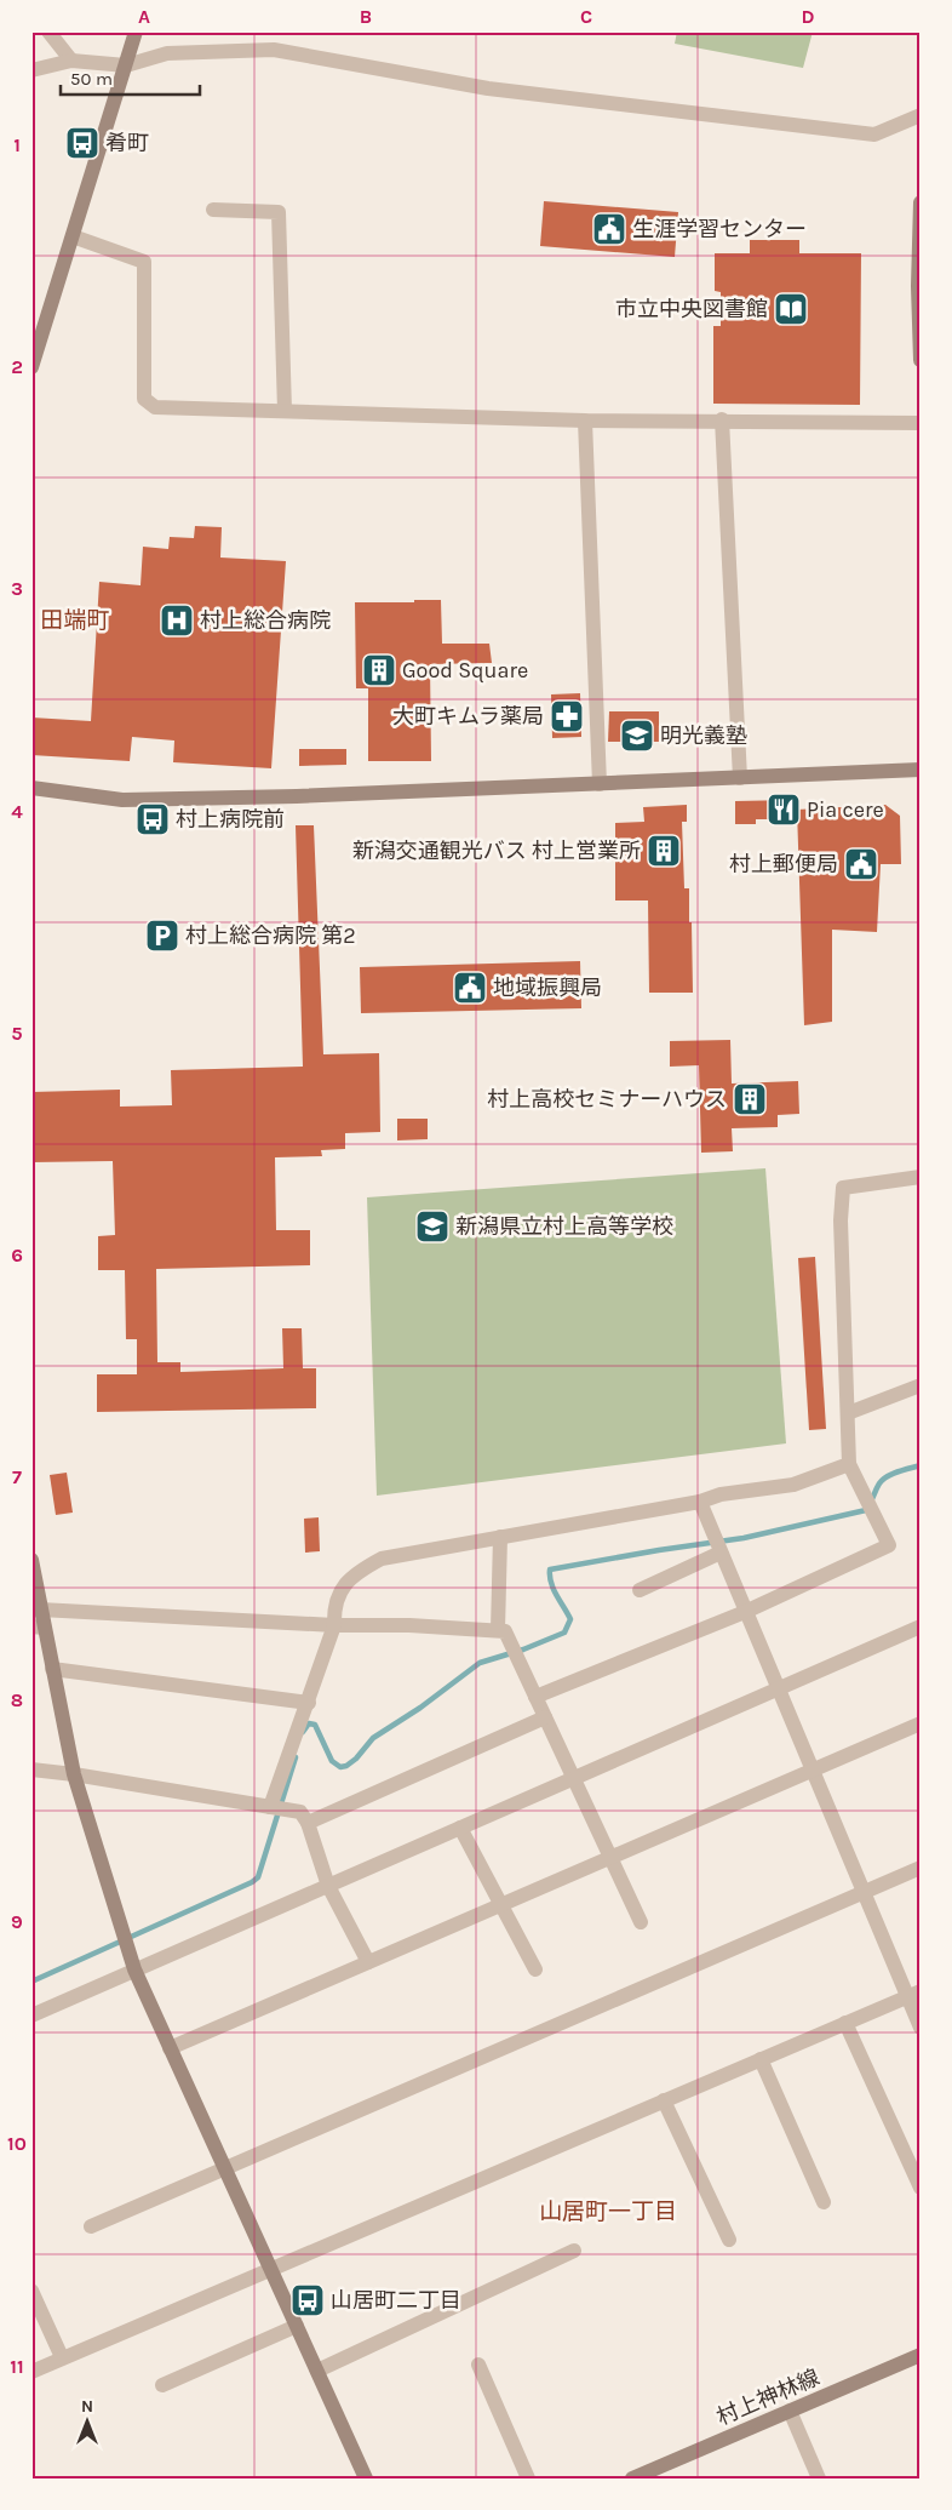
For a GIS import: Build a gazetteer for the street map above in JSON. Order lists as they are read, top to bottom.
{
  "streets": {
    "street": ["村上神林線"]
  },
  "districts": ["田端町", "山居町一丁目"],
  "places": {
    "bus stop": ["肴町", "村上病院前", "山居町二丁目"],
    "public building": ["生涯学習センター", "村上郵便局", "地域振興局"],
    "library": ["市立中央図書館"],
    "hospital": ["村上総合病院"],
    "building": ["Good Square", "新潟交通観光バス 村上営業所", "村上高校セミナーハウス"],
    "pharmacy": ["大町キムラ薬局"],
    "school or university": ["明光義塾", "新潟県立村上高等学校"],
    "restaurant": ["Pia cere"],
    "parking": ["村上総合病院 第2"]
  },
  "scale_bar": "50 m",
  "north": "top",
  "grid": {
    "columns": [
      "A",
      "B",
      "C",
      "D"
    ],
    "rows": [
      "1",
      "2",
      "3",
      "4",
      "5",
      "6",
      "7",
      "8",
      "9",
      "10",
      "11"
    ]
  }
}
